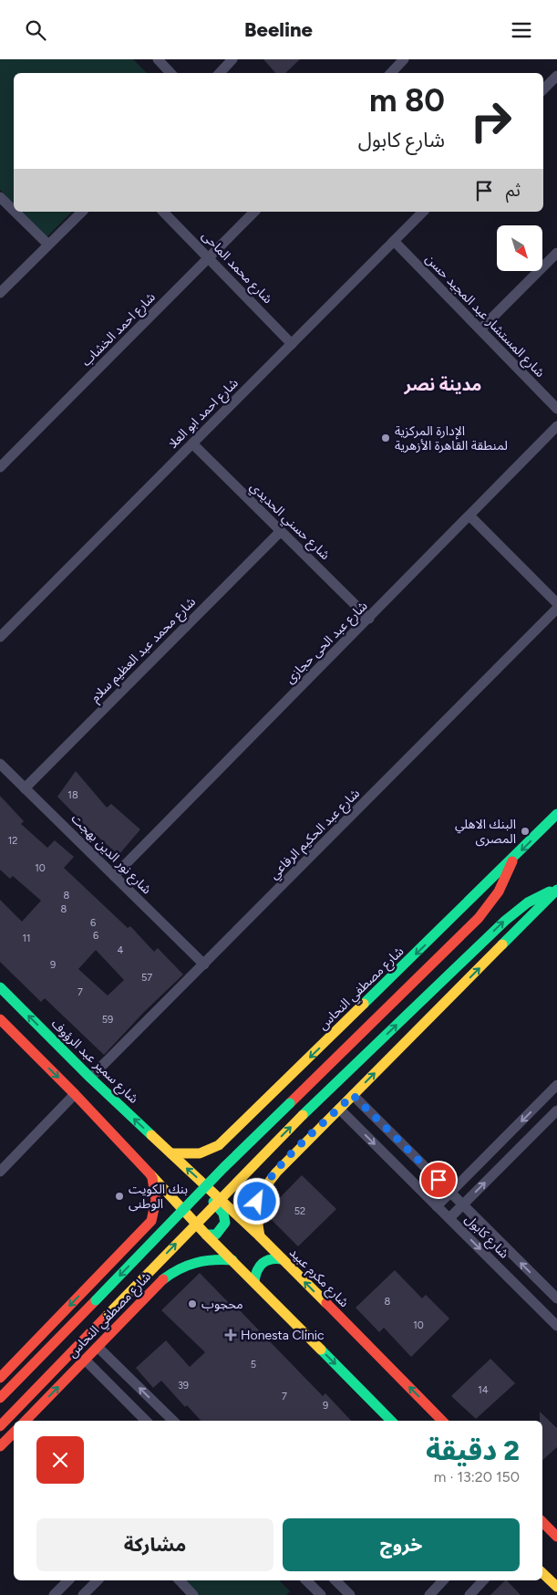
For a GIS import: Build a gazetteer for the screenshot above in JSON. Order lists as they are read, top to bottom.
{
  "streets": {
    "main road": ["شارع مصطفي النحاس", "شارع سمير عبد الرؤوف", "شارع مكرم عبيد"],
    "street": [
      "شارع محمد الماحى",
      "شارع المستشار عبد المجيد حسن",
      "شارع احمد الخشاب",
      "شارع احمد ابو العلا",
      "شارع حسني الحديدي",
      "شارع عبد الحى حجازى",
      "شارع محمد عبد العظيم سلام",
      "شارع عبد الحكيم الرفاعي",
      "شارع نور الدين بهجت",
      "شارع كابول"
    ]
  },
  "crossings": [
    ["شارع محمد الماحى", "شارع احمد الخشاب"],
    ["شارع محمد الماحى", "شارع احمد ابو العلا"],
    ["شارع المستشار عبد المجيد حسن", "شارع احمد ابو العلا"],
    ["شارع احمد ابو العلا", "شارع حسني الحديدي"],
    ["شارع حسني الحديدي", "شارع عبد الحى حجازى"],
    ["شارع حسني الحديدي", "شارع محمد عبد العظيم سلام"],
    ["شارع عبد الحى حجازى", "شارع نور الدين بهجت"],
    ["شارع محمد عبد العظيم سلام", "شارع نور الدين بهجت"],
    ["شارع عبد الحكيم الرفاعي", "شارع نور الدين بهجت"],
    ["شارع عبد الحكيم الرفاعي", "شارع سمير عبد الرؤوف"],
    ["شارع مصطفي النحاس", "شارع سمير عبد الرؤوف"],
    ["شارع مصطفي النحاس", "شارع مكرم عبيد"],
    ["شارع سمير عبد الرؤوف", "شارع مكرم عبيد"]
  ],
  "districts": ["مدينة نصر"],
  "places": {
    "other": [
      "الإدارة المركزية لمنطقة القاهرة الأزهرية",
      "البنك الاهلي المصرى",
      "بنك الكويت الوطنى",
      "محجوب"
    ],
    "health": ["Honesta Clinic"]
  },
  "house_numbers": [
    "18",
    "12",
    "10",
    "8",
    "8",
    "6",
    "6",
    "11",
    "4",
    "9",
    "57",
    "7",
    "59",
    "52",
    "8",
    "10",
    "5",
    "39",
    "14",
    "7",
    "9"
  ],
  "north": "bottom right",
  "page": {
    "header": "Beeline",
    "turn": ["80 m", "شارع كابول"],
    "then": "ثم",
    "heading": ["2 دقيقة", "150 m · 13:20"],
    "buttons": ["خروج", "مشاركة"]
  }
}
